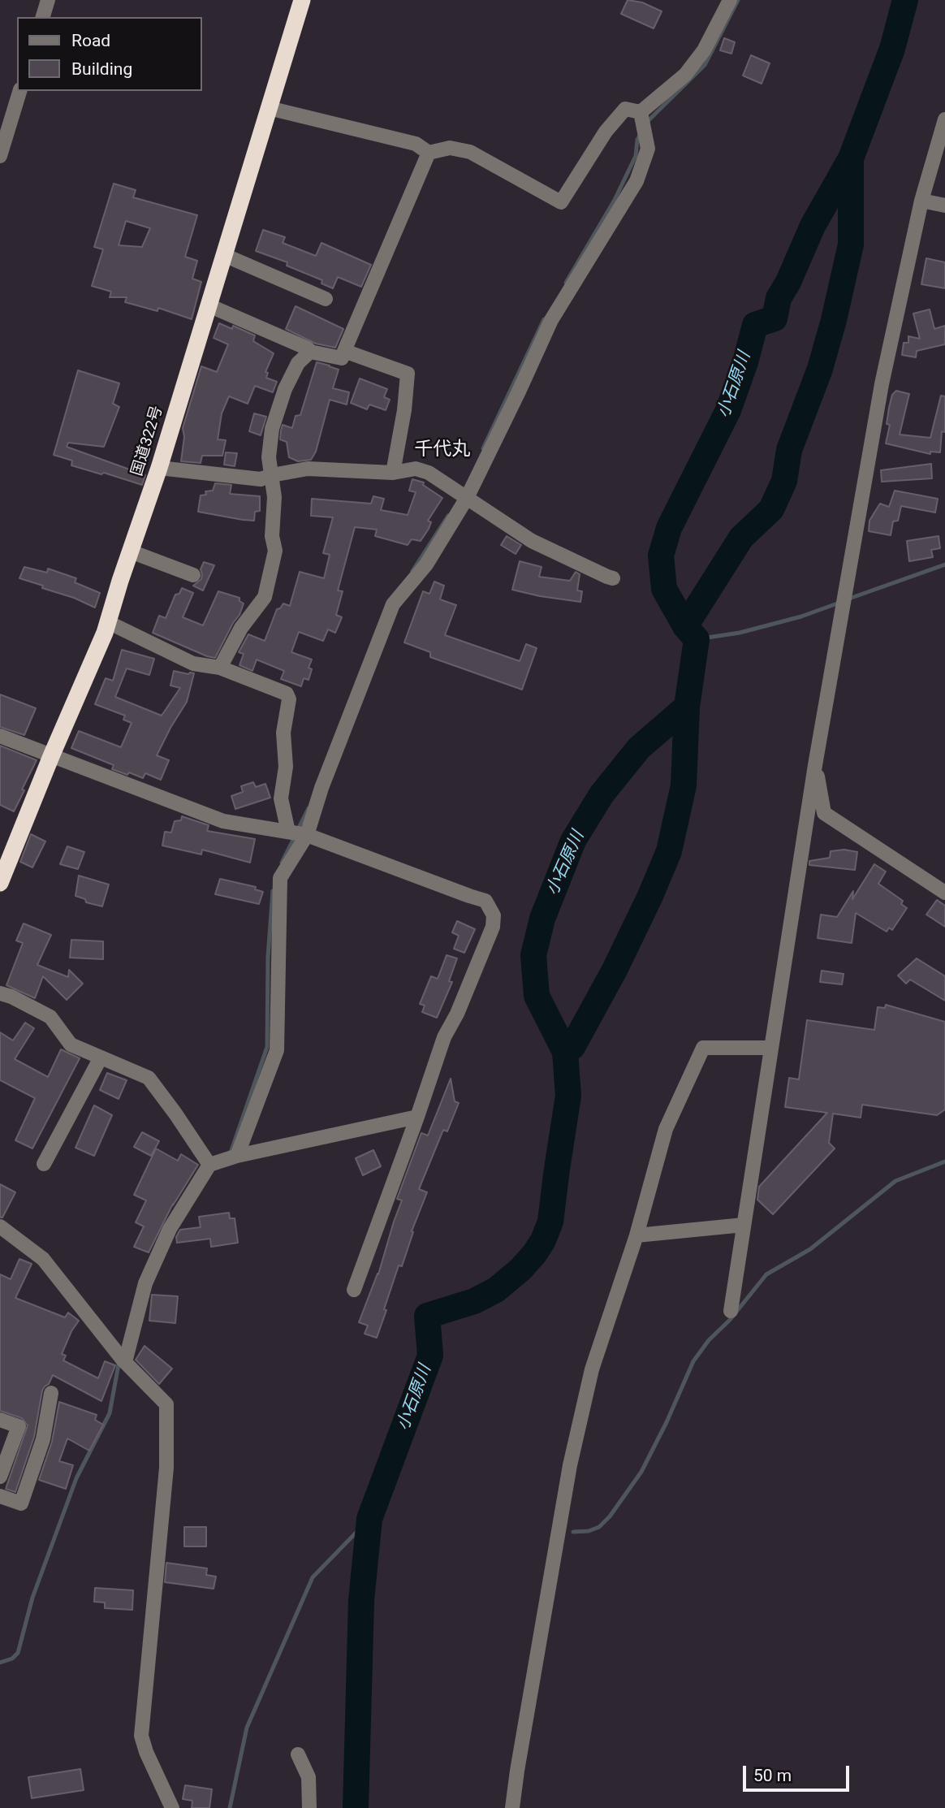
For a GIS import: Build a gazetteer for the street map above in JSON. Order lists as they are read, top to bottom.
{
  "streets": {
    "highway": ["国道322号"]
  },
  "districts": ["千代丸"],
  "water": ["小石原川"],
  "legend": ["Road", "Building"],
  "scale_bar": "50 m"
}
